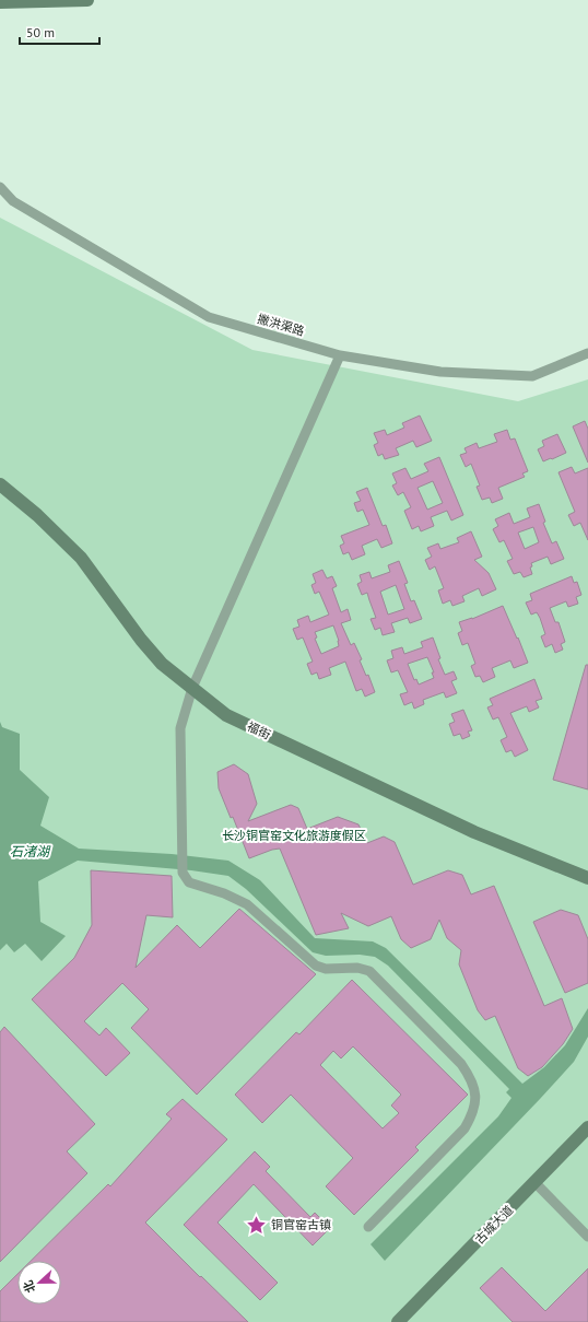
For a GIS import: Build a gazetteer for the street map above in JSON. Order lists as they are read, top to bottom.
{
  "streets": {
    "street": ["撇洪渠路", "福街", "古城大道"]
  },
  "water": ["石渚湖"],
  "parks": ["长沙铜官窑文化旅游度假区"],
  "places": {
    "place": ["铜官窑古镇"]
  },
  "scale_bar": "50 m",
  "north": "left"
}
